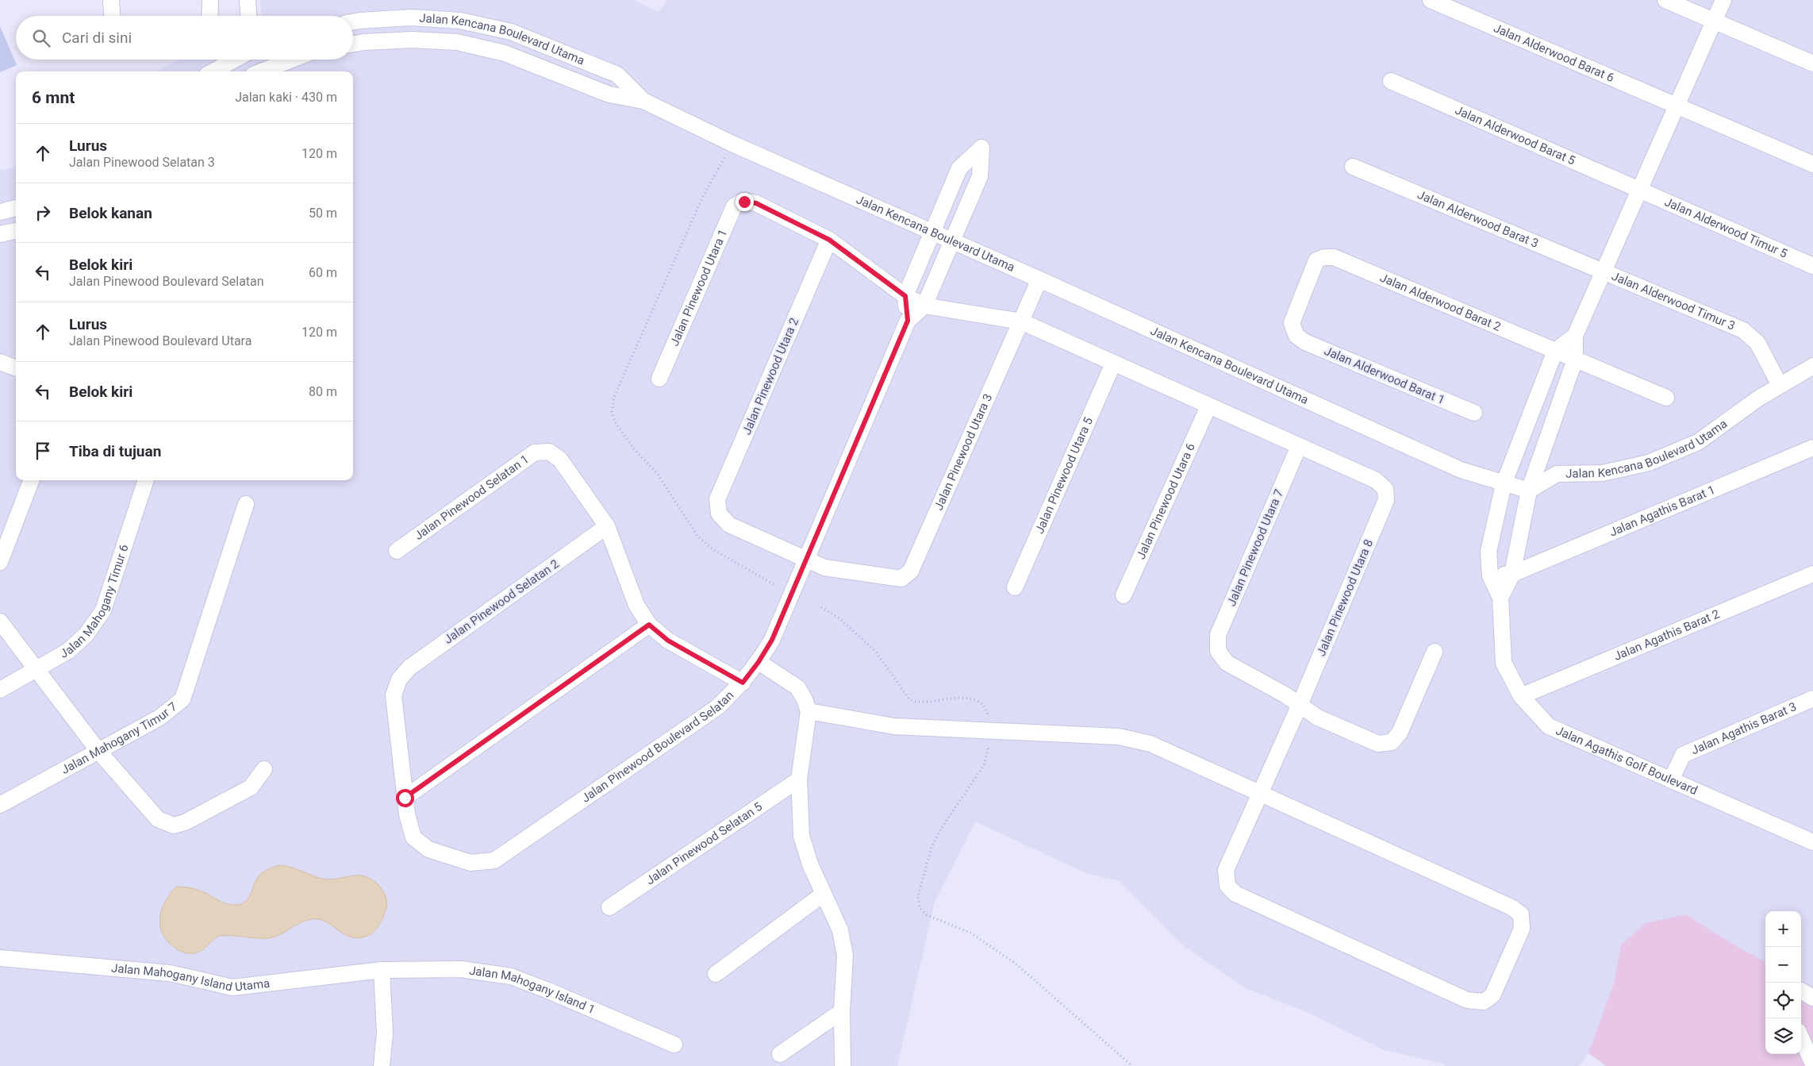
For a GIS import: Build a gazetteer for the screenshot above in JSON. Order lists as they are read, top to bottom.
{
  "streets": {
    "street": [
      "Jalan Kencana Boulevard Utama",
      "Jalan Alderwood Barat 6",
      "Jalan Alderwood Barat 5",
      "Jalan Alderwood Barat 3",
      "Jalan Alderwood Timur 5",
      "Jalan Pinewood Utara 1",
      "Jalan Alderwood Timur 3",
      "Jalan Alderwood Barat 2",
      "Jalan Alderwood Barat 1",
      "Jalan Pinewood Utara 2",
      "Jalan Pinewood Utara 3",
      "Jalan Pinewood Utara 5",
      "Jalan Pinewood Selatan 1",
      "Jalan Pinewood Utara 6",
      "Jalan Agathis Barat 1",
      "Jalan Pinewood Utara 7",
      "Jalan Pinewood Utara 8",
      "Jalan Mahogany Timur 6",
      "Jalan Pinewood Selatan 2",
      "Jalan Agathis Barat 2",
      "Jalan Agathis Barat 3",
      "Jalan Mahogany Timur 7",
      "Jalan Pinewood Boulevard Selatan",
      "Jalan Agathis Golf Boulevard",
      "Jalan Pinewood Selatan 5",
      "Jalan Mahogany Island Utama",
      "Jalan Mahogany Island 1"
    ]
  },
  "crossings": [
    ["Jalan Kencana Boulevard Utama", "Jalan Alderwood Timur 3"],
    ["Jalan Kencana Boulevard Utama", "Jalan Pinewood Utara 3"],
    ["Jalan Alderwood Barat 5", "Jalan Alderwood Timur 5"],
    ["Jalan Alderwood Barat 3", "Jalan Alderwood Timur 3"],
    ["Jalan Pinewood Utara 1", "Jalan Pinewood Utara 2"],
    ["Jalan Alderwood Barat 2", "Jalan Alderwood Barat 1"],
    ["Jalan Pinewood Utara 2", "Jalan Pinewood Utara 3"],
    ["Jalan Pinewood Utara 2", "Jalan Pinewood Boulevard Selatan"],
    ["Jalan Pinewood Utara 3", "Jalan Pinewood Boulevard Selatan"],
    ["Jalan Pinewood Selatan 1", "Jalan Pinewood Selatan 2"],
    ["Jalan Pinewood Utara 7", "Jalan Pinewood Utara 8"],
    ["Jalan Pinewood Selatan 2", "Jalan Pinewood Boulevard Selatan"],
    ["Jalan Agathis Barat 2", "Jalan Agathis Golf Boulevard"],
    ["Jalan Agathis Barat 3", "Jalan Agathis Golf Boulevard"],
    ["Jalan Mahogany Island Utama", "Jalan Mahogany Island 1"]
  ],
  "page": {
    "search": "Cari di sini",
    "heading": ["6 mnt", "Jalan kaki · 430 m"],
    "list": [
      ["Lurus", "Jalan Pinewood Selatan 3", "120 m"],
      ["Belok kanan", "50 m"],
      ["Belok kiri", "Jalan Pinewood Boulevard Selatan", "60 m"],
      ["Lurus", "Jalan Pinewood Boulevard Utara", "120 m"],
      ["Belok kiri", "80 m"],
      "Tiba di tujuan"
    ],
    "map_buttons": ["+", "−"]
  }
}
